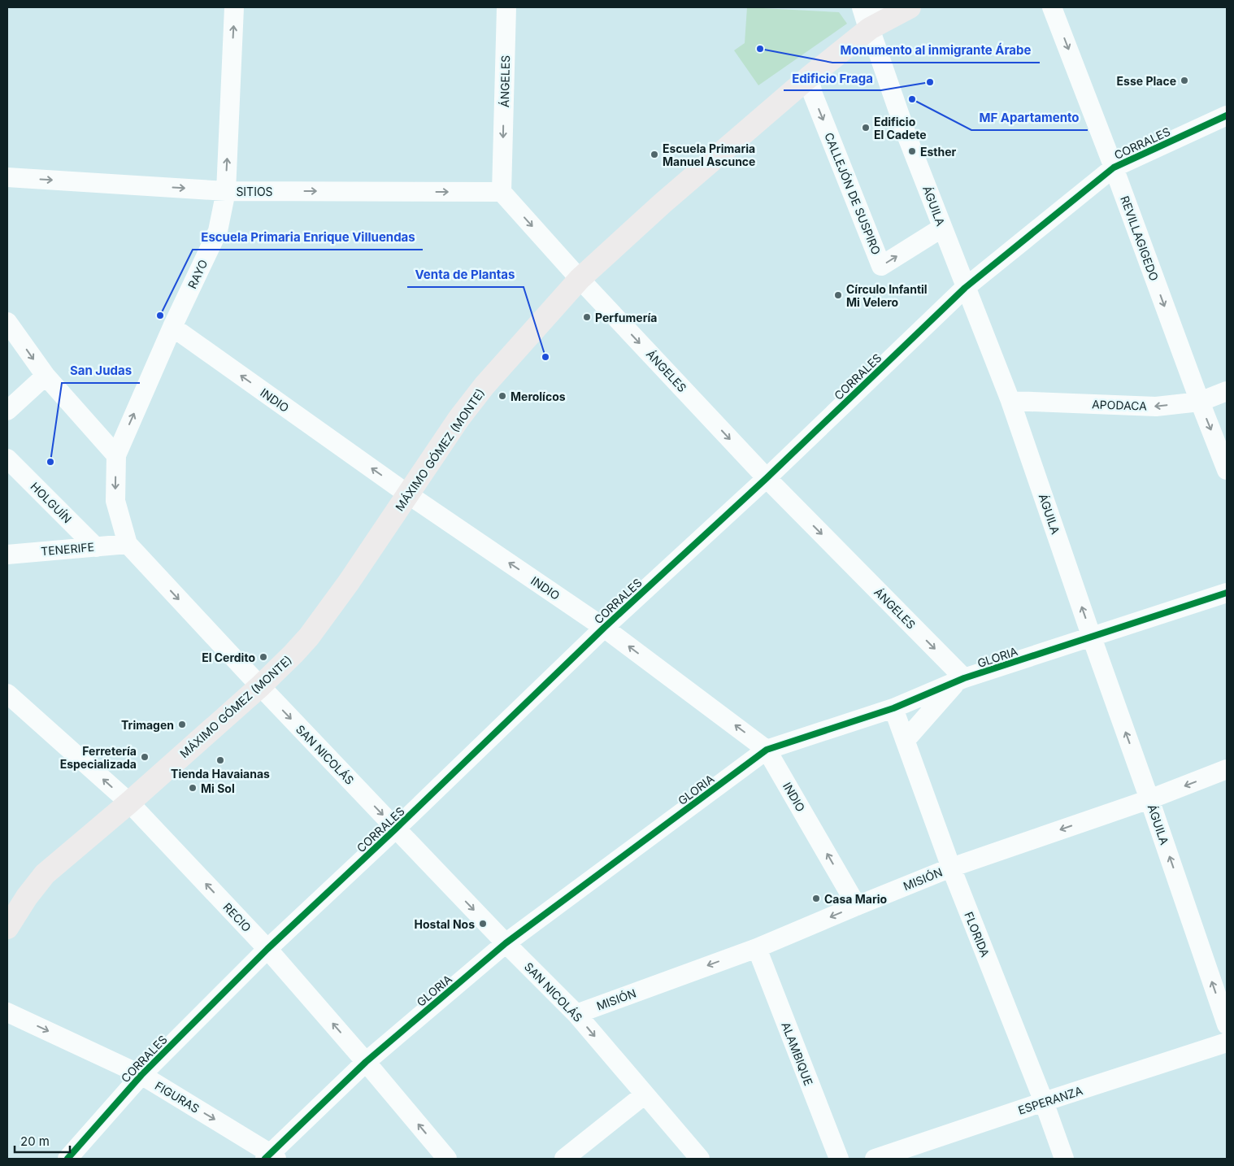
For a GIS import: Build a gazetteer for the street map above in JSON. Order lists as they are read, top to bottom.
{
  "streets": {
    "main road": ["MÁXIMO GÓMEZ (MONTE)"],
    "street": [
      "ÁNGELES",
      "CORRALES",
      "SITIOS",
      "CALLEJÓN DE SUSPIRO",
      "ÁGUILA",
      "REVILLAGIGEDO",
      "RAYO",
      "INDIO",
      "APODACA",
      "HOLGUÍN",
      "TENERIFE",
      "GLORIA",
      "SAN NICOLÁS",
      "MISIÓN",
      "RECIO",
      "FLORIDA",
      "ALAMBIQUE",
      "FIGURAS",
      "ESPERANZA"
    ]
  },
  "crossings": [
    ["ÁNGELES", "CORRALES"],
    ["ÁNGELES", "SITIOS"],
    ["ÁNGELES", "MÁXIMO GÓMEZ (MONTE)"],
    ["ÁNGELES", "GLORIA"],
    ["CORRALES", "ÁGUILA"],
    ["CORRALES", "REVILLAGIGEDO"],
    ["CORRALES", "INDIO"],
    ["CORRALES", "SAN NICOLÁS"],
    ["CORRALES", "RECIO"],
    ["CORRALES", "FIGURAS"],
    ["SITIOS", "RAYO"],
    ["CALLEJÓN DE SUSPIRO", "ÁGUILA"],
    ["CALLEJÓN DE SUSPIRO", "MÁXIMO GÓMEZ (MONTE)"],
    ["ÁGUILA", "APODACA"],
    ["ÁGUILA", "MÁXIMO GÓMEZ (MONTE)"],
    ["ÁGUILA", "GLORIA"],
    ["ÁGUILA", "MISIÓN"],
    ["REVILLAGIGEDO", "APODACA"],
    ["RAYO", "INDIO"],
    ["RAYO", "SAN NICOLÁS"],
    ["INDIO", "MÁXIMO GÓMEZ (MONTE)"],
    ["INDIO", "GLORIA"],
    ["INDIO", "MISIÓN"],
    ["MÁXIMO GÓMEZ (MONTE)", "SAN NICOLÁS"],
    ["MÁXIMO GÓMEZ (MONTE)", "RECIO"],
    ["HOLGUÍN", "TENERIFE"],
    ["TENERIFE", "SAN NICOLÁS"],
    ["GLORIA", "SAN NICOLÁS"],
    ["GLORIA", "RECIO"],
    ["GLORIA", "FLORIDA"],
    ["GLORIA", "FIGURAS"],
    ["SAN NICOLÁS", "MISIÓN"],
    ["MISIÓN", "FLORIDA"],
    ["MISIÓN", "ALAMBIQUE"],
    ["FLORIDA", "ESPERANZA"]
  ],
  "one_way": [
    "ÁNGELES",
    "SITIOS",
    "ÁGUILA",
    "REVILLAGIGEDO",
    "RAYO",
    "INDIO",
    "APODACA",
    "SAN NICOLÁS",
    "MISIÓN",
    "RECIO",
    "FIGURAS"
  ],
  "places": [
    "Monumento al inmigrante Árabe",
    "Esse Place",
    "Edificio Fraga",
    "MF Apartamento",
    "Edificio El Cadete",
    "Esther",
    "Escuela Primaria Manuel Ascunce",
    "Círculo Infantil Mi Velero",
    "Escuela Primaria Enrique Villuendas",
    "Perfumería",
    "Venta de Plantas",
    "Merolícos",
    "San Judas",
    "El Cerdito",
    "Trimagen",
    "Ferretería Especializada",
    "Tienda Havaianas",
    "Mi Sol",
    "Casa Mario",
    "Hostal Nos"
  ],
  "scale_bar": "20 m"
}
